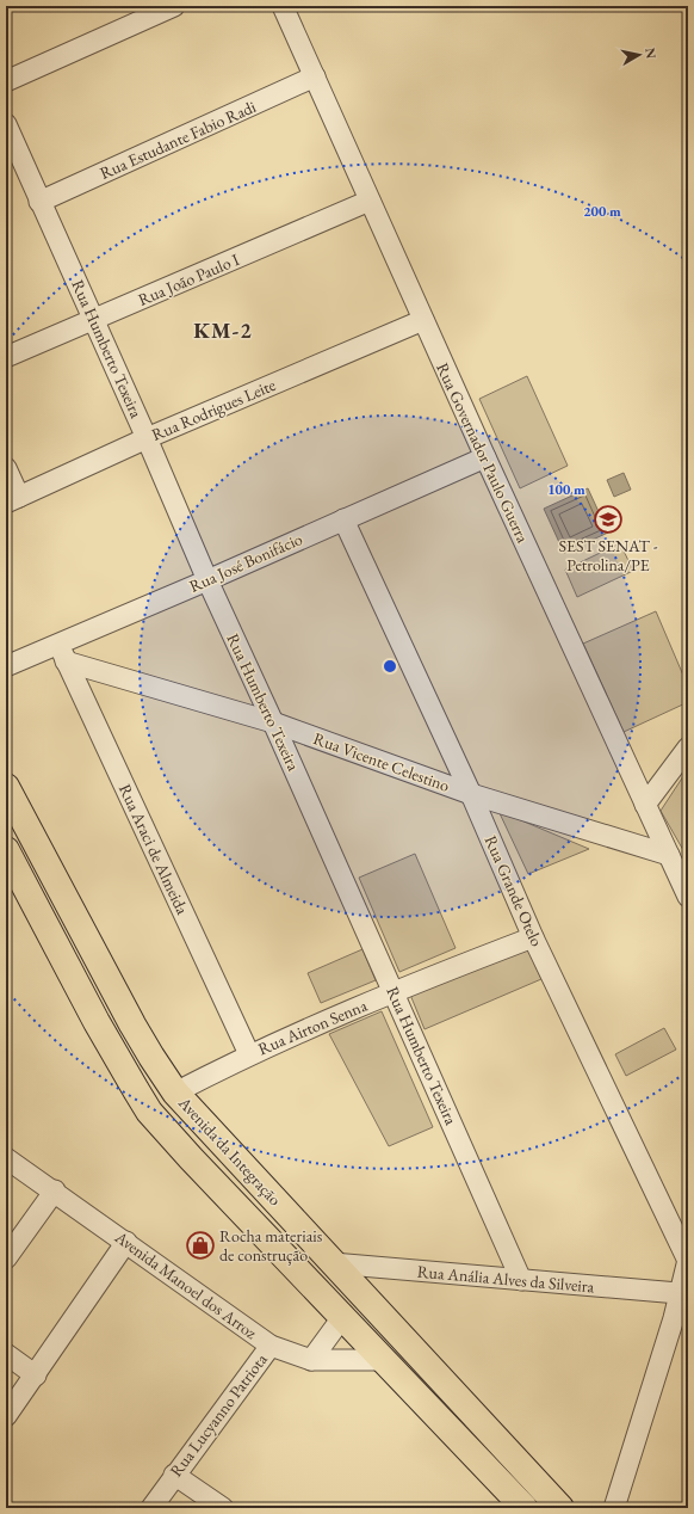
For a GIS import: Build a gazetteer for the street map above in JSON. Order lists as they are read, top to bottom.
{
  "streets": {
    "main road": ["Avenida da Integração"],
    "street": [
      "Rua Estudante Fabio Radi",
      "Rua João Paulo I",
      "Rua Humberto Texeira",
      "Rua Rodrigues Leite",
      "Rua Governador Paulo Guerra",
      "Rua José Bonifácio",
      "Rua Vicente Celestino",
      "Rua Araci de Almeida",
      "Rua Grande Otelo",
      "Rua Airton Senna",
      "Rua Anália Alves da Silveira",
      "Avenida Manoel dos Arroz",
      "Rua Lucyanno Patriota"
    ]
  },
  "crossings": [
    ["Rua Estudante Fabio Radi", "Rua Humberto Texeira"],
    ["Rua Estudante Fabio Radi", "Rua Governador Paulo Guerra"],
    ["Rua João Paulo I", "Rua Humberto Texeira"],
    ["Rua João Paulo I", "Rua Governador Paulo Guerra"],
    ["Rua Humberto Texeira", "Rua Rodrigues Leite"],
    ["Rua Humberto Texeira", "Rua José Bonifácio"],
    ["Rua Humberto Texeira", "Rua Vicente Celestino"],
    ["Rua Humberto Texeira", "Rua Airton Senna"],
    ["Rua Humberto Texeira", "Rua Anália Alves da Silveira"],
    ["Rua Rodrigues Leite", "Rua Governador Paulo Guerra"],
    ["Rua Governador Paulo Guerra", "Rua José Bonifácio"],
    ["Rua Governador Paulo Guerra", "Rua Vicente Celestino"],
    ["Rua José Bonifácio", "Rua Vicente Celestino"],
    ["Rua José Bonifácio", "Rua Araci de Almeida"],
    ["Rua José Bonifácio", "Rua Grande Otelo"],
    ["Rua Vicente Celestino", "Rua Araci de Almeida"],
    ["Rua Vicente Celestino", "Rua Grande Otelo"],
    ["Rua Araci de Almeida", "Rua Airton Senna"],
    ["Rua Grande Otelo", "Rua Airton Senna"],
    ["Rua Airton Senna", "Avenida da Integração"],
    ["Avenida da Integração", "Rua Anália Alves da Silveira"],
    ["Avenida da Integração", "Avenida Manoel dos Arroz"],
    ["Avenida Manoel dos Arroz", "Rua Lucyanno Patriota"]
  ],
  "districts": ["KM-2"],
  "places": {
    "school or university": ["SEST SENAT - Petrolina/PE"],
    "shop": ["Rocha materiais de construção"]
  },
  "north": "right",
  "rings": ["200 m", "100 m"]
}
